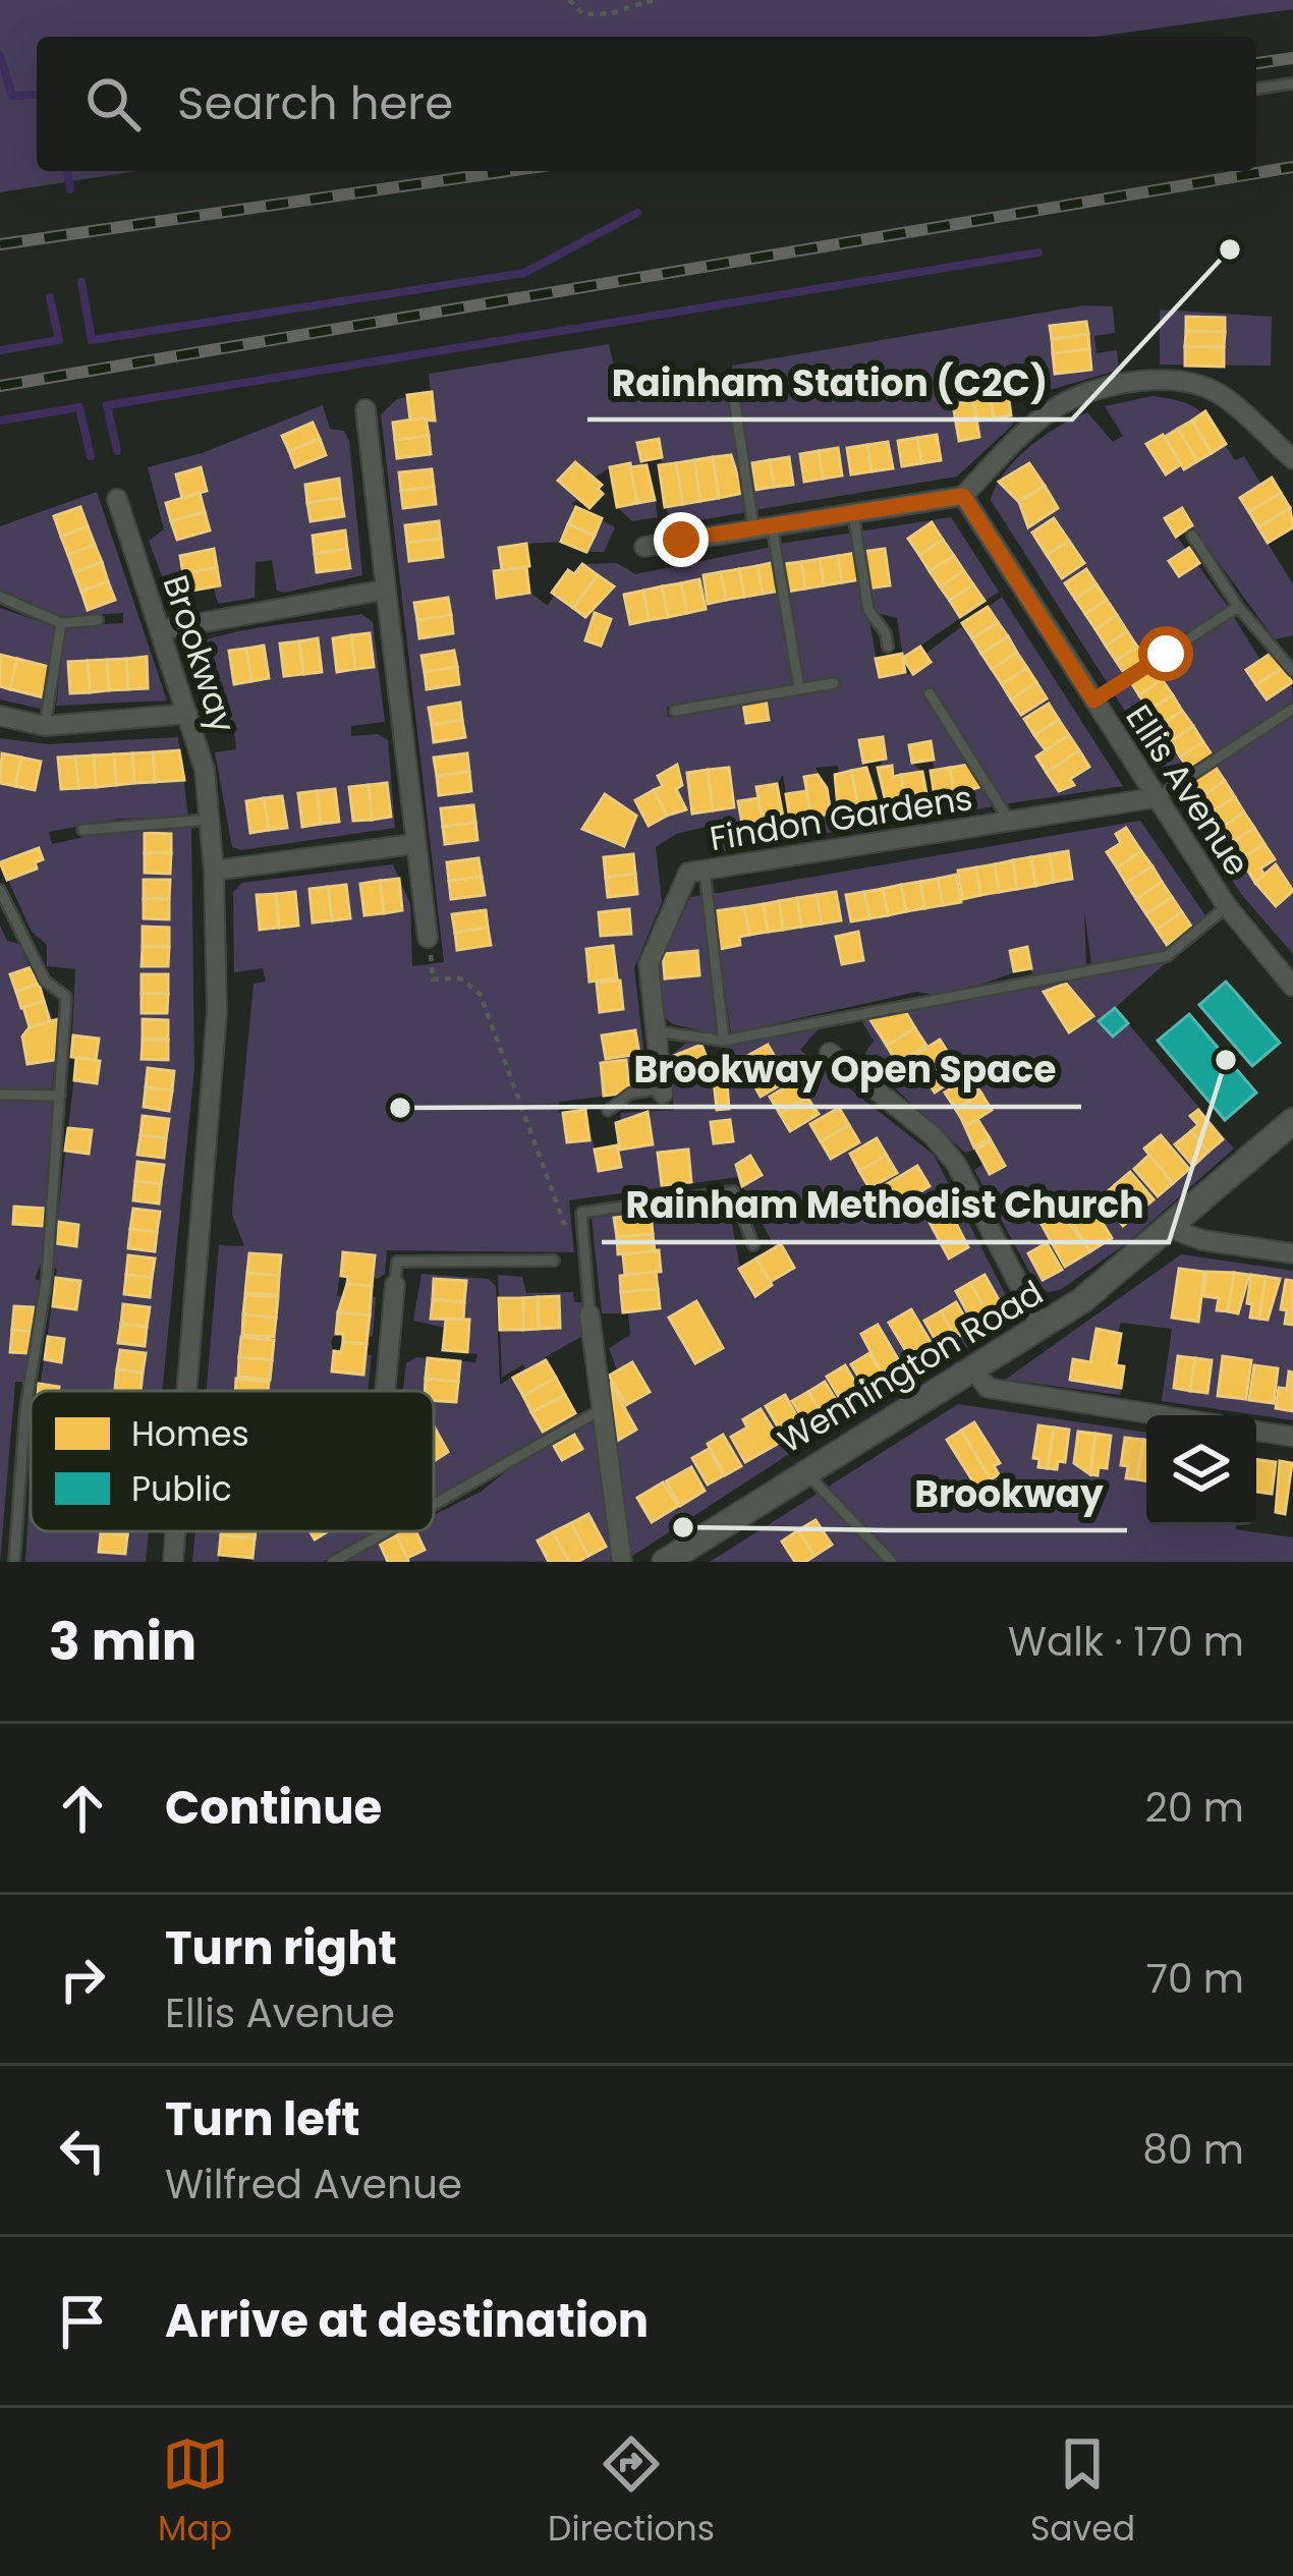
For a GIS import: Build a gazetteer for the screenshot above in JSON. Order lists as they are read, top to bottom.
{
  "streets": {
    "main road": ["Wennington Road"],
    "street": ["Brookway", "Ellis Avenue", "Findon Gardens"]
  },
  "crossings": [
    ["Ellis Avenue", "Findon Gardens"]
  ],
  "places": [
    "Rainham Station (C2C)",
    "Rainham Methodist Church",
    "Brookway Open Space",
    "Brookway"
  ],
  "legend": ["Homes", "Public"],
  "page": {
    "search": "Search here",
    "heading": ["3 min", "Walk · 170 m"],
    "list": [
      ["Continue", "20 m"],
      ["Turn right", "Ellis Avenue", "70 m"],
      ["Turn left", "Wilfred Avenue", "80 m"],
      "Arrive at destination"
    ],
    "nav": ["Map", "Directions", "Saved"]
  }
}
